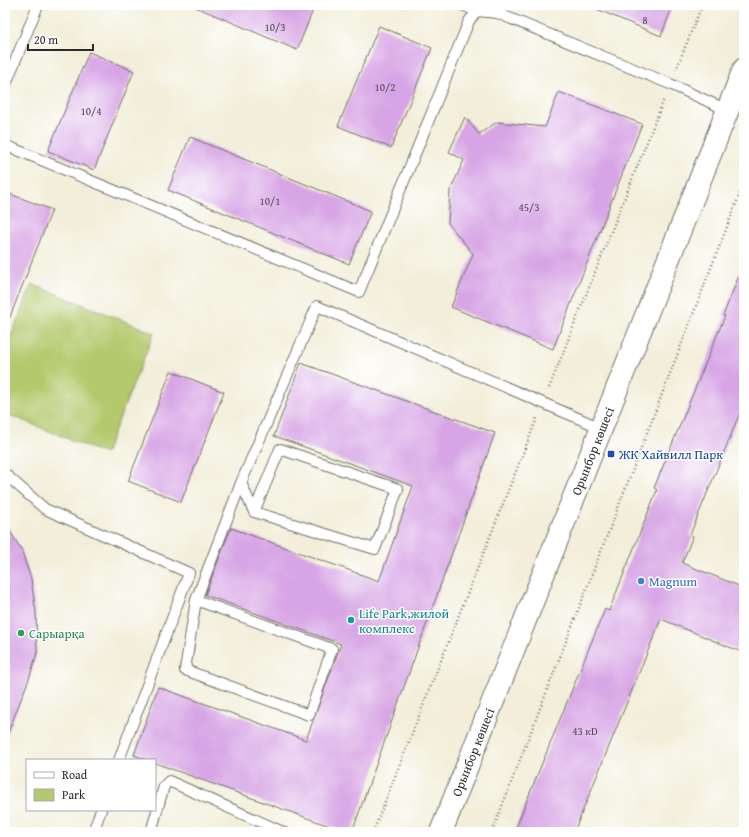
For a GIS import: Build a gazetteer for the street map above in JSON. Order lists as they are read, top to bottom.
{
  "streets": {
    "street": ["Орынбор көшесі"]
  },
  "places": {
    "transit": ["ЖК Хайвилл Парк"],
    "other": ["Magnum", "Life Park,жилой комплекс", "Сарыарқа"]
  },
  "house_numbers": [
    "8",
    "10/3",
    "10/2",
    "10/4",
    "10/1",
    "45/3",
    "43 кD"
  ],
  "legend": ["Road", "Park"],
  "scale_bar": "20 m"
}
